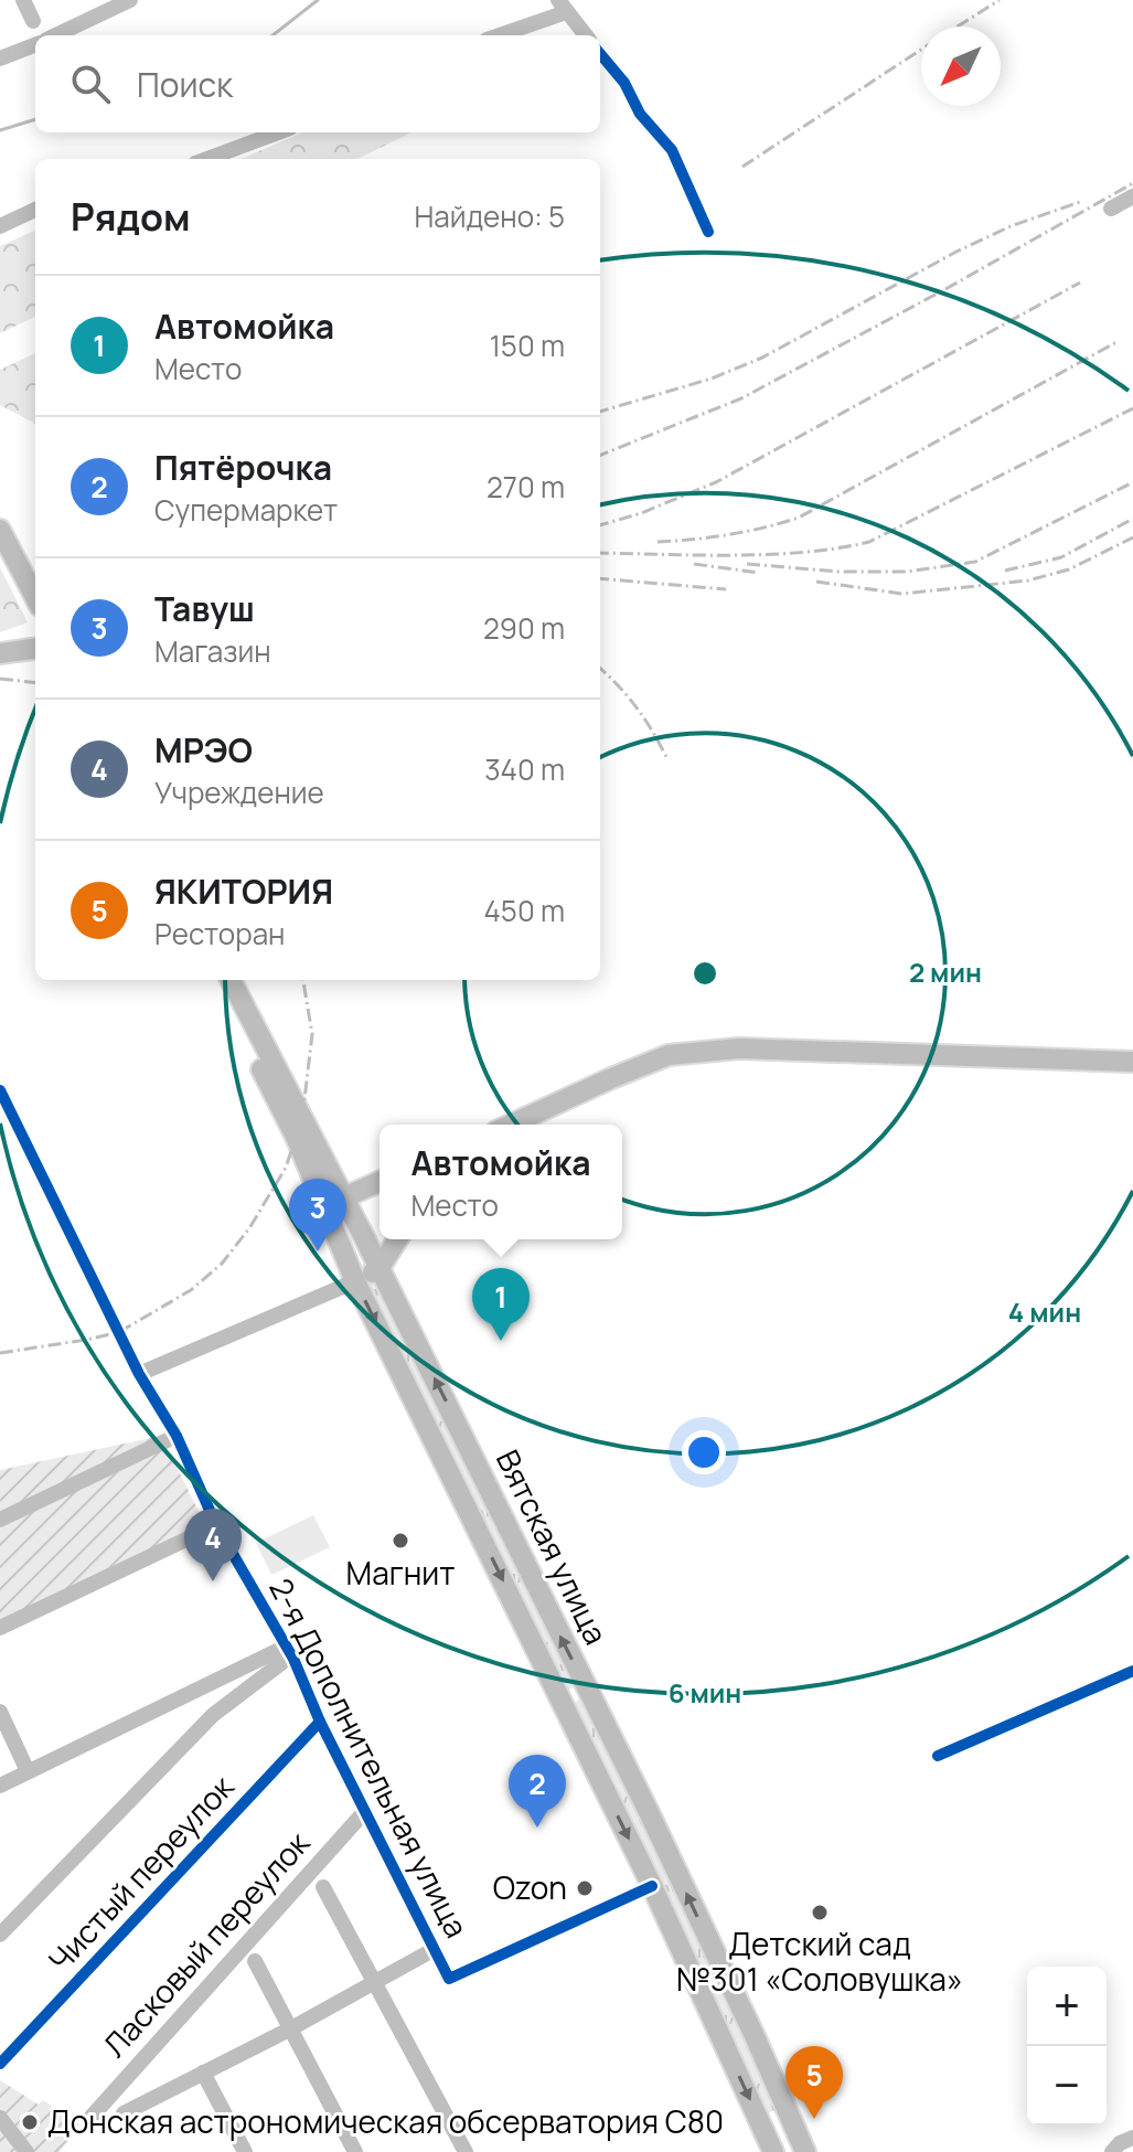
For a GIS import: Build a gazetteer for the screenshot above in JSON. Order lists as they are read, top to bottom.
{
  "streets": {
    "main road": ["Вятская улица"],
    "street": ["2-я Дополнительная улица", "Чистый переулок", "Ласковый переулок"]
  },
  "crossings": [
    ["Вятская улица", "2-я Дополнительная улица"],
    ["2-я Дополнительная улица", "Чистый переулок"],
    ["2-я Дополнительная улица", "Ласковый переулок"]
  ],
  "places": [
    "Магнит",
    "Ozon",
    "Детский сад №301 «Соловушка»",
    "Донская астрономическая обсерватория C80"
  ],
  "north": "bottom left",
  "page": {
    "search": "Поиск",
    "heading": ["Рядом", "Найдено: 5"],
    "list": [
      {
        "mark": "1",
        "name": "Автомойка",
        "note": "Место",
        "value": "150 m"
      },
      {
        "mark": "2",
        "name": "Пятёрочка",
        "note": "Супермаркет",
        "value": "270 m"
      },
      {
        "mark": "3",
        "name": "Тавуш",
        "note": "Магазин",
        "value": "290 m"
      },
      {
        "mark": "4",
        "name": "МРЭО",
        "note": "Учреждение",
        "value": "340 m"
      },
      {
        "mark": "5",
        "name": "ЯКИТОРИЯ",
        "note": "Ресторан",
        "value": "450 m"
      }
    ],
    "popup": ["Автомойка", "Место"],
    "pins": [
      "3",
      "1",
      "4",
      "2",
      "5"
    ],
    "map_buttons": ["+", "−"]
  },
  "rings": ["2 мин", "4 мин", "6 мин"]
}
